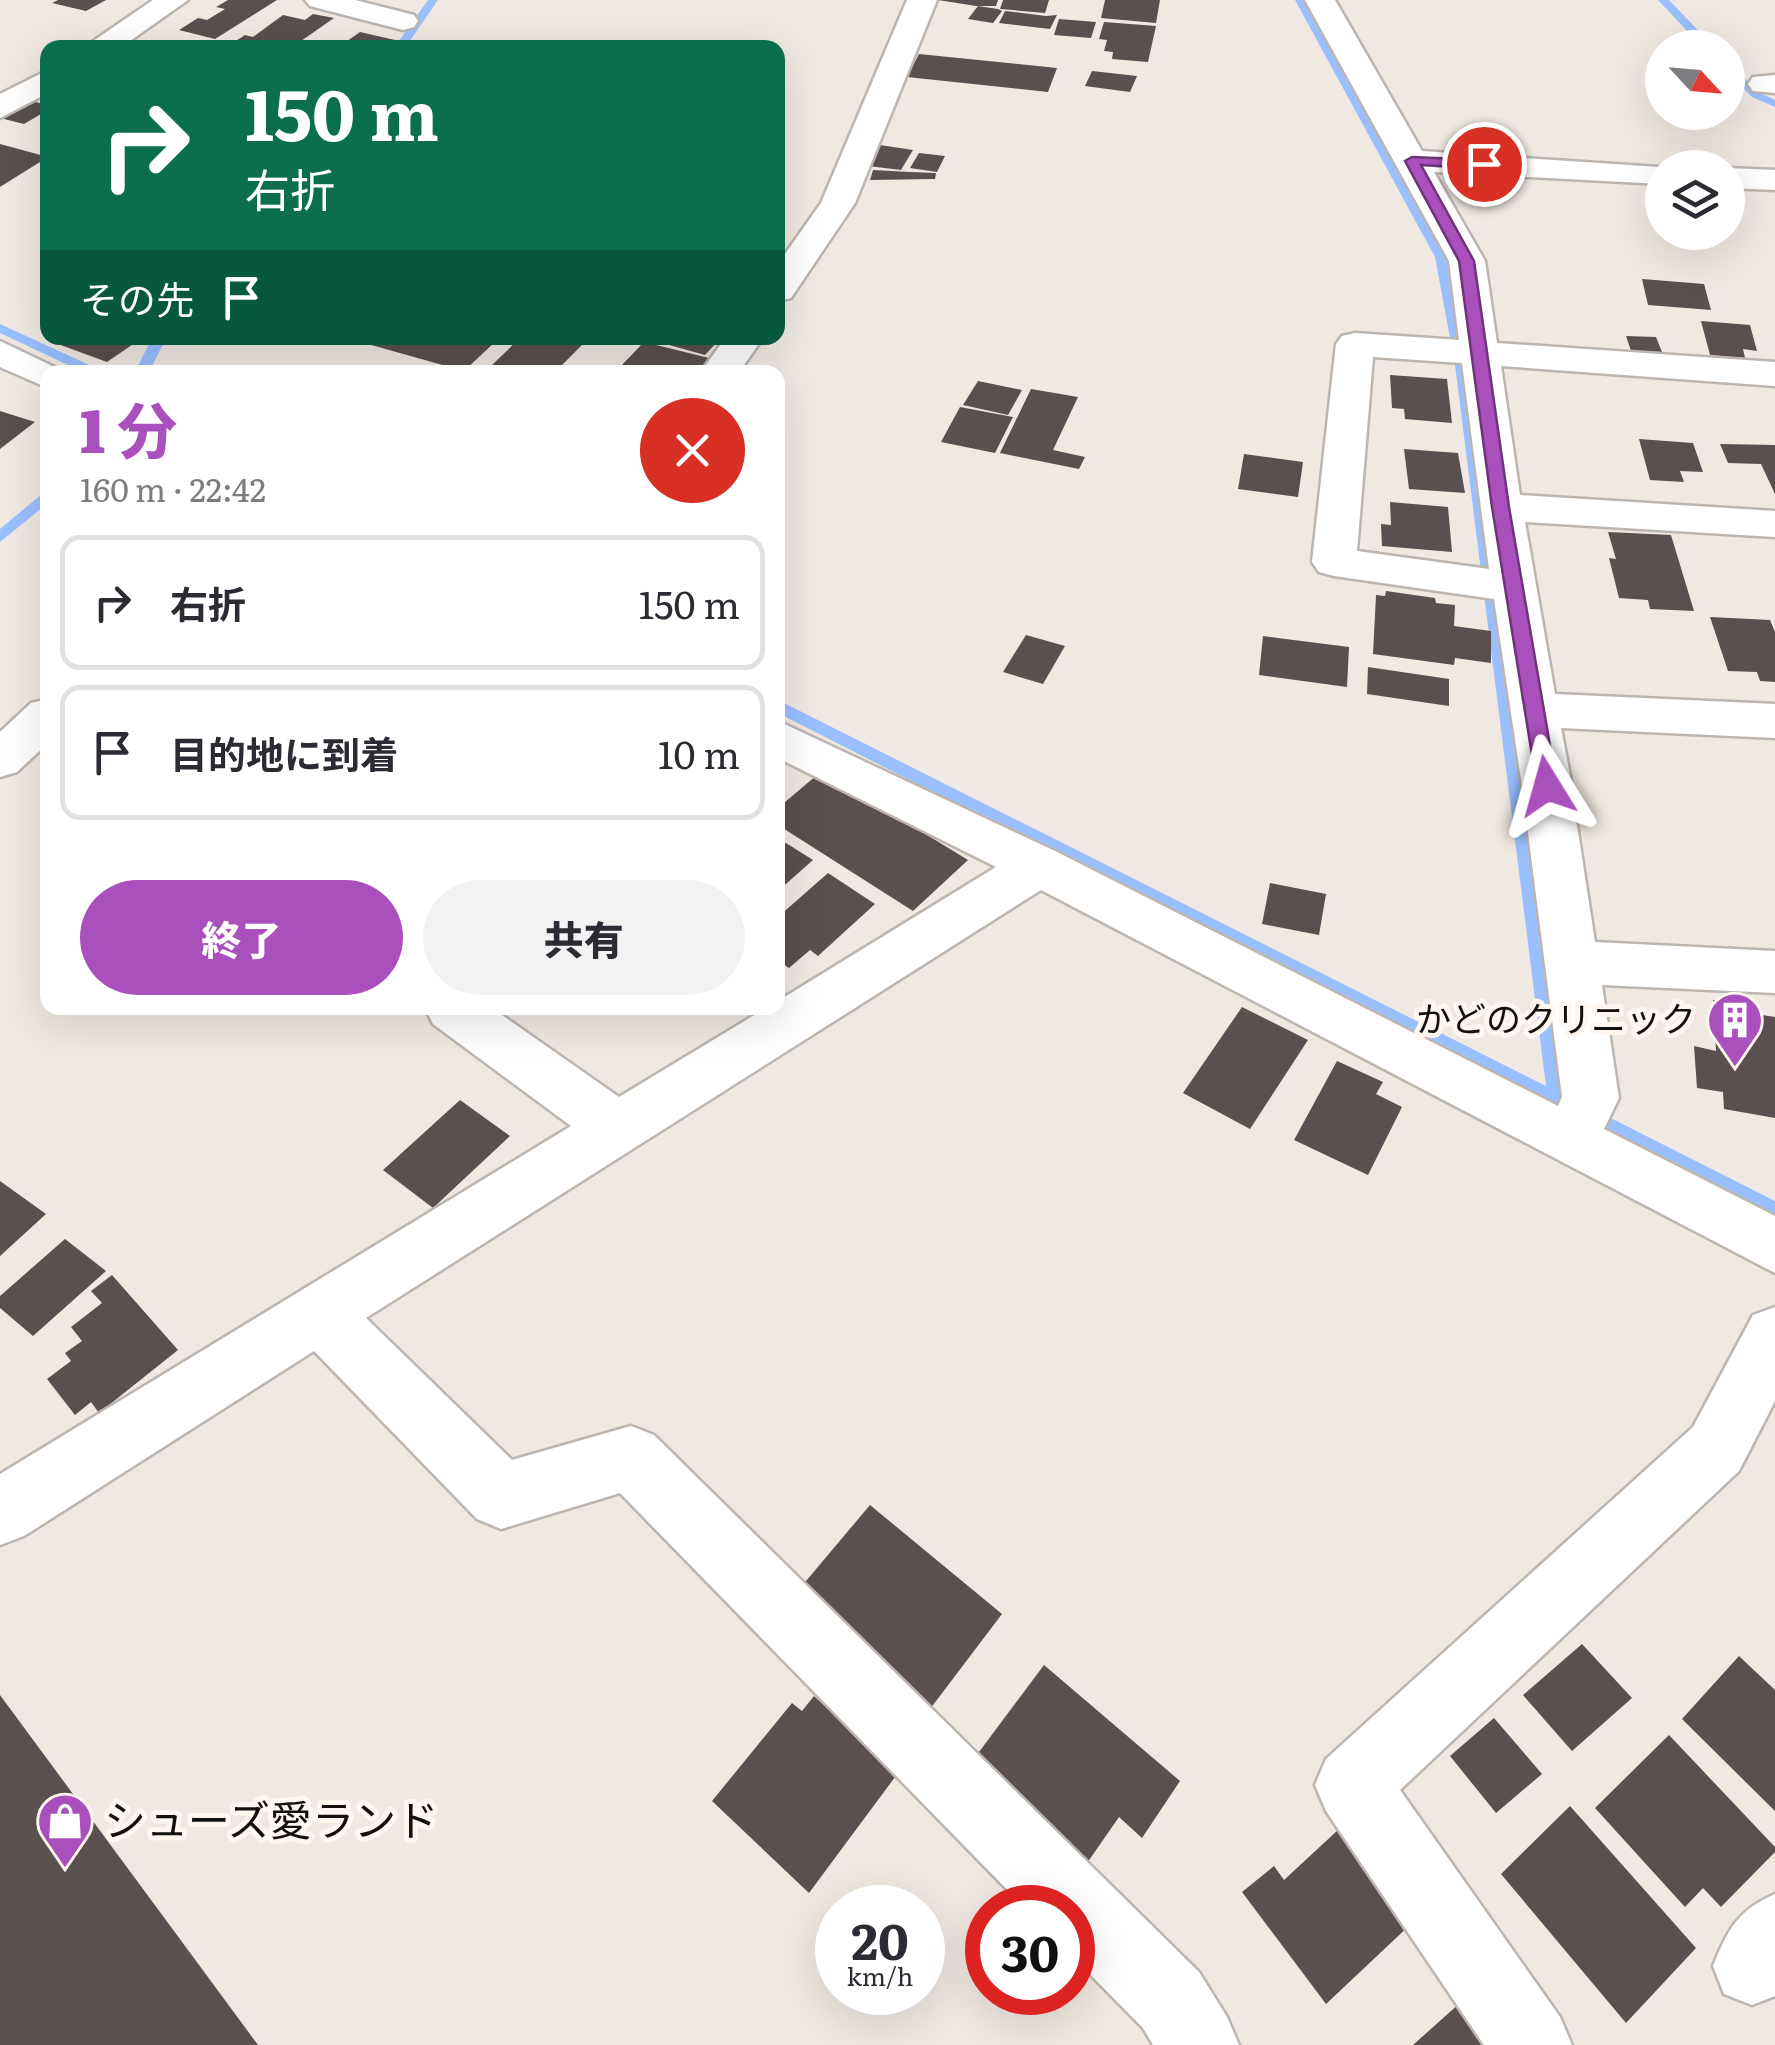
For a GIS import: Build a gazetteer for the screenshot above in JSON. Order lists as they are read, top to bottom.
{
  "places": {
    "building": ["かどのクリニック"],
    "shop": ["シューズ愛ランド"]
  },
  "north": "bottom right",
  "page": {
    "turn": ["150 m", "右折"],
    "then": "その先",
    "heading": ["1 分", "160 m · 22:42"],
    "list": [
      {
        "name": "右折",
        "value": "150 m"
      },
      {
        "name": "目的地に到着",
        "value": "10 m"
      }
    ],
    "buttons": ["終了", "共有"],
    "speed": "20 km/h",
    "limit": "30"
  }
}
